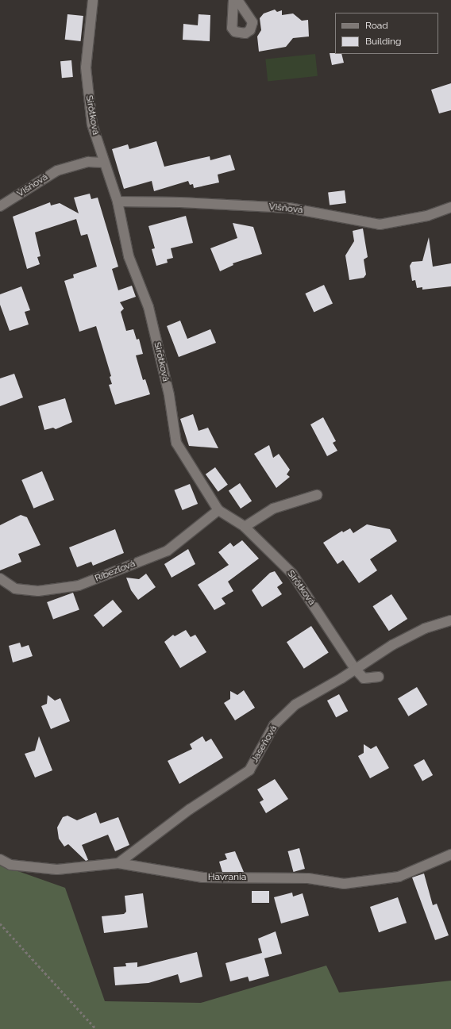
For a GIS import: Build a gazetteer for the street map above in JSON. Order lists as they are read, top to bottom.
{
  "streets": {
    "street": [
      "Sirôtková",
      "Višňová",
      "Ríbezľová",
      "Jaseňová",
      "Havrania"
    ]
  },
  "crossings": [
    ["Sirôtková", "Višňová"],
    ["Sirôtková", "Ríbezľová"],
    ["Sirôtková", "Jaseňová"],
    ["Jaseňová", "Havrania"]
  ],
  "legend": ["Road", "Building"]
}
